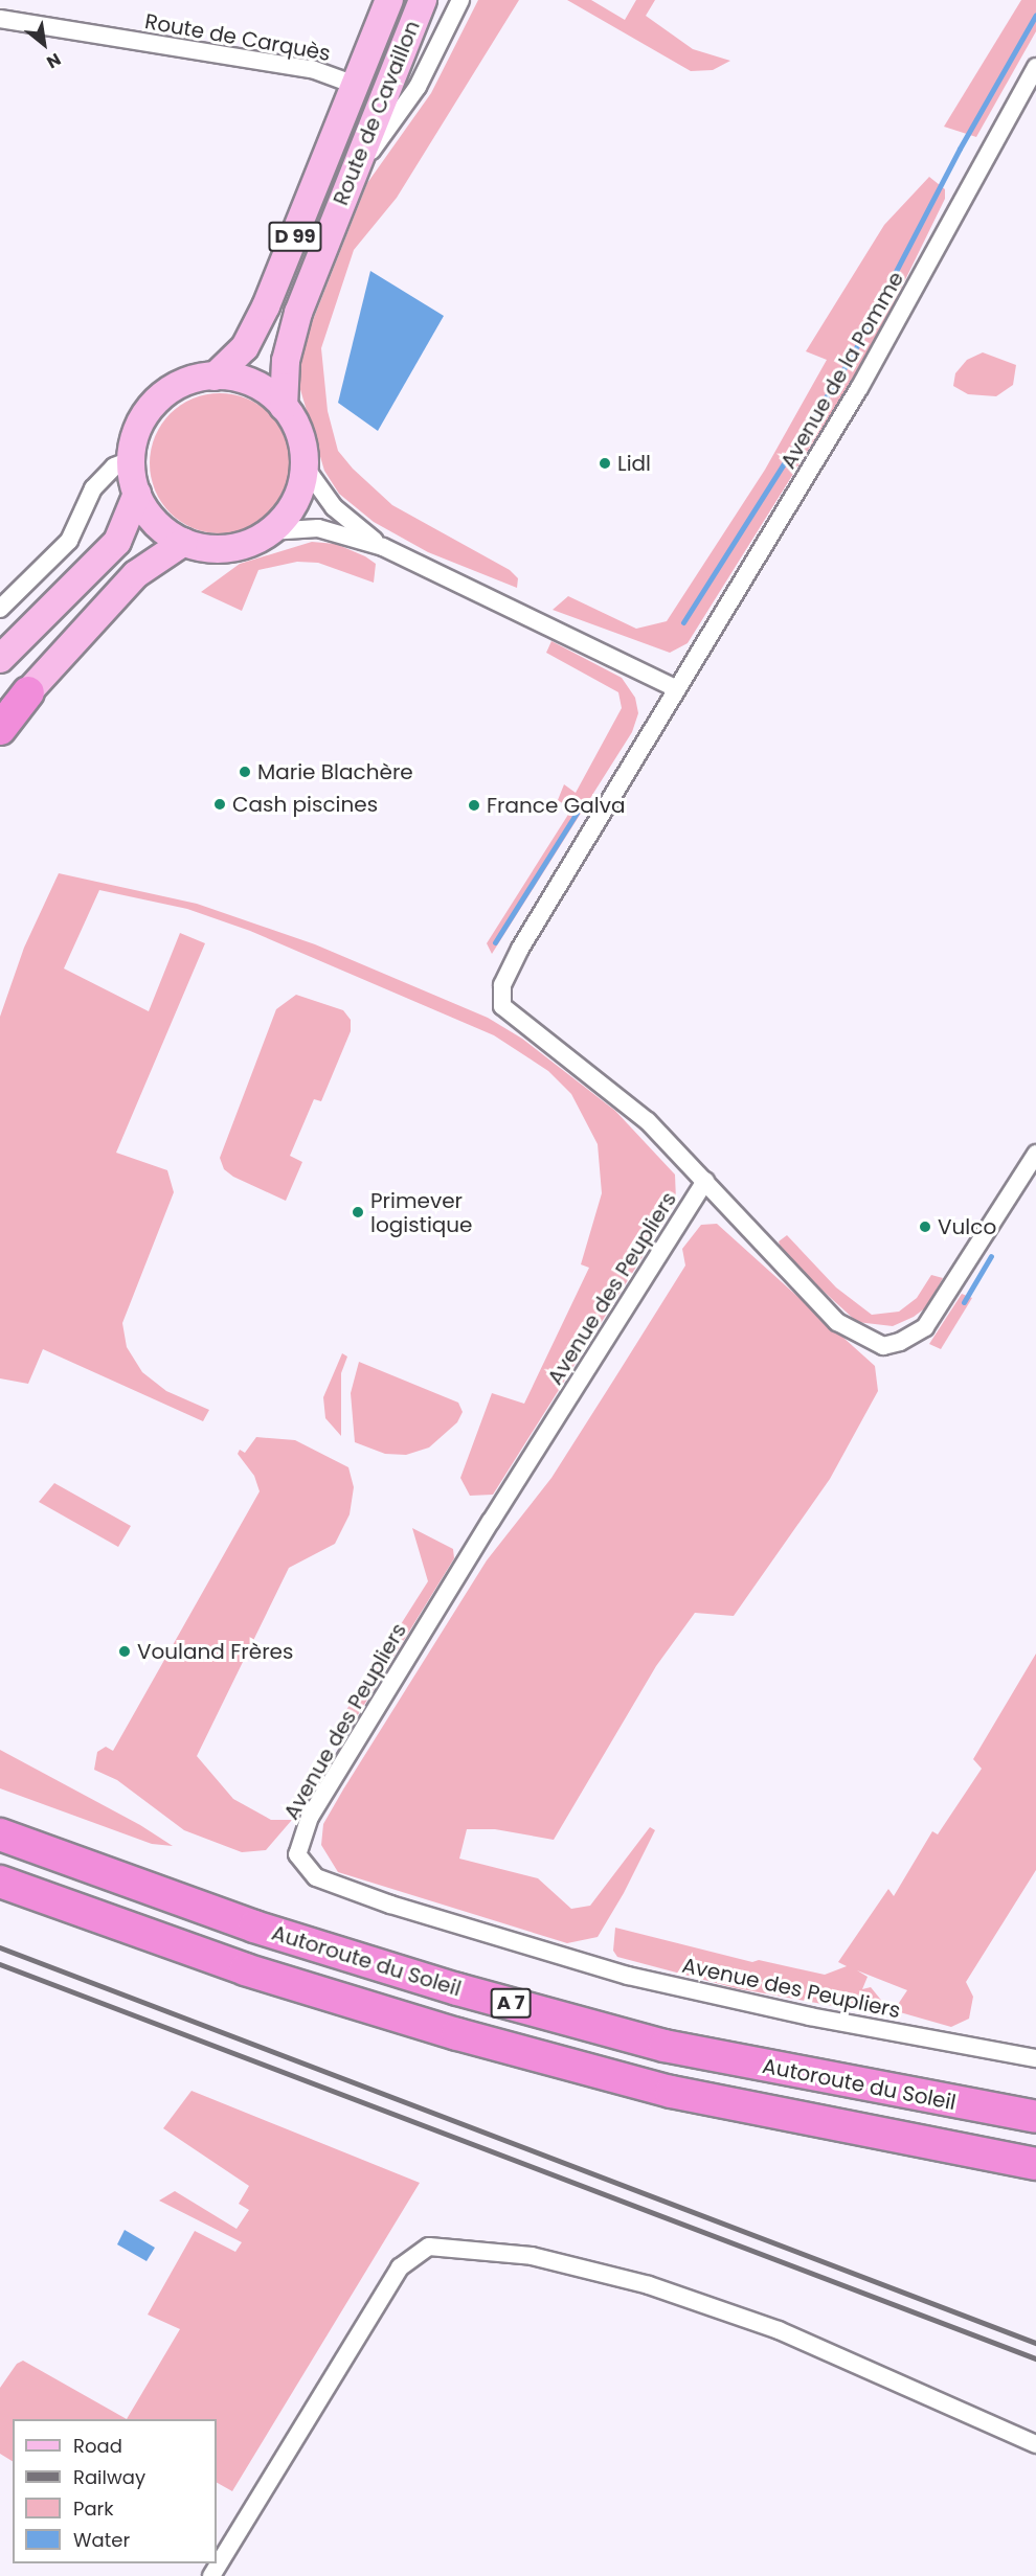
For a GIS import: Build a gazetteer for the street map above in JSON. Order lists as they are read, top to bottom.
{
  "streets": {
    "highway": ["Autoroute du Soleil", "A 7"],
    "main road": ["Route de Cavaillon", "D 99"],
    "street": ["Route de Carquès", "Avenue de la Pomme", "Avenue des Peupliers"]
  },
  "crossings": [
    ["Route de Carquès", "Route de Cavaillon"],
    ["Avenue de la Pomme", "Avenue des Peupliers"]
  ],
  "places": [
    "Lidl",
    "Marie Blachère",
    "Cash piscines",
    "France Galva",
    "Primever logistique",
    "Vulco",
    "Vouland Frères"
  ],
  "legend": [
    "Road",
    "Railway",
    "Park",
    "Water"
  ],
  "north": "bottom right"
}
